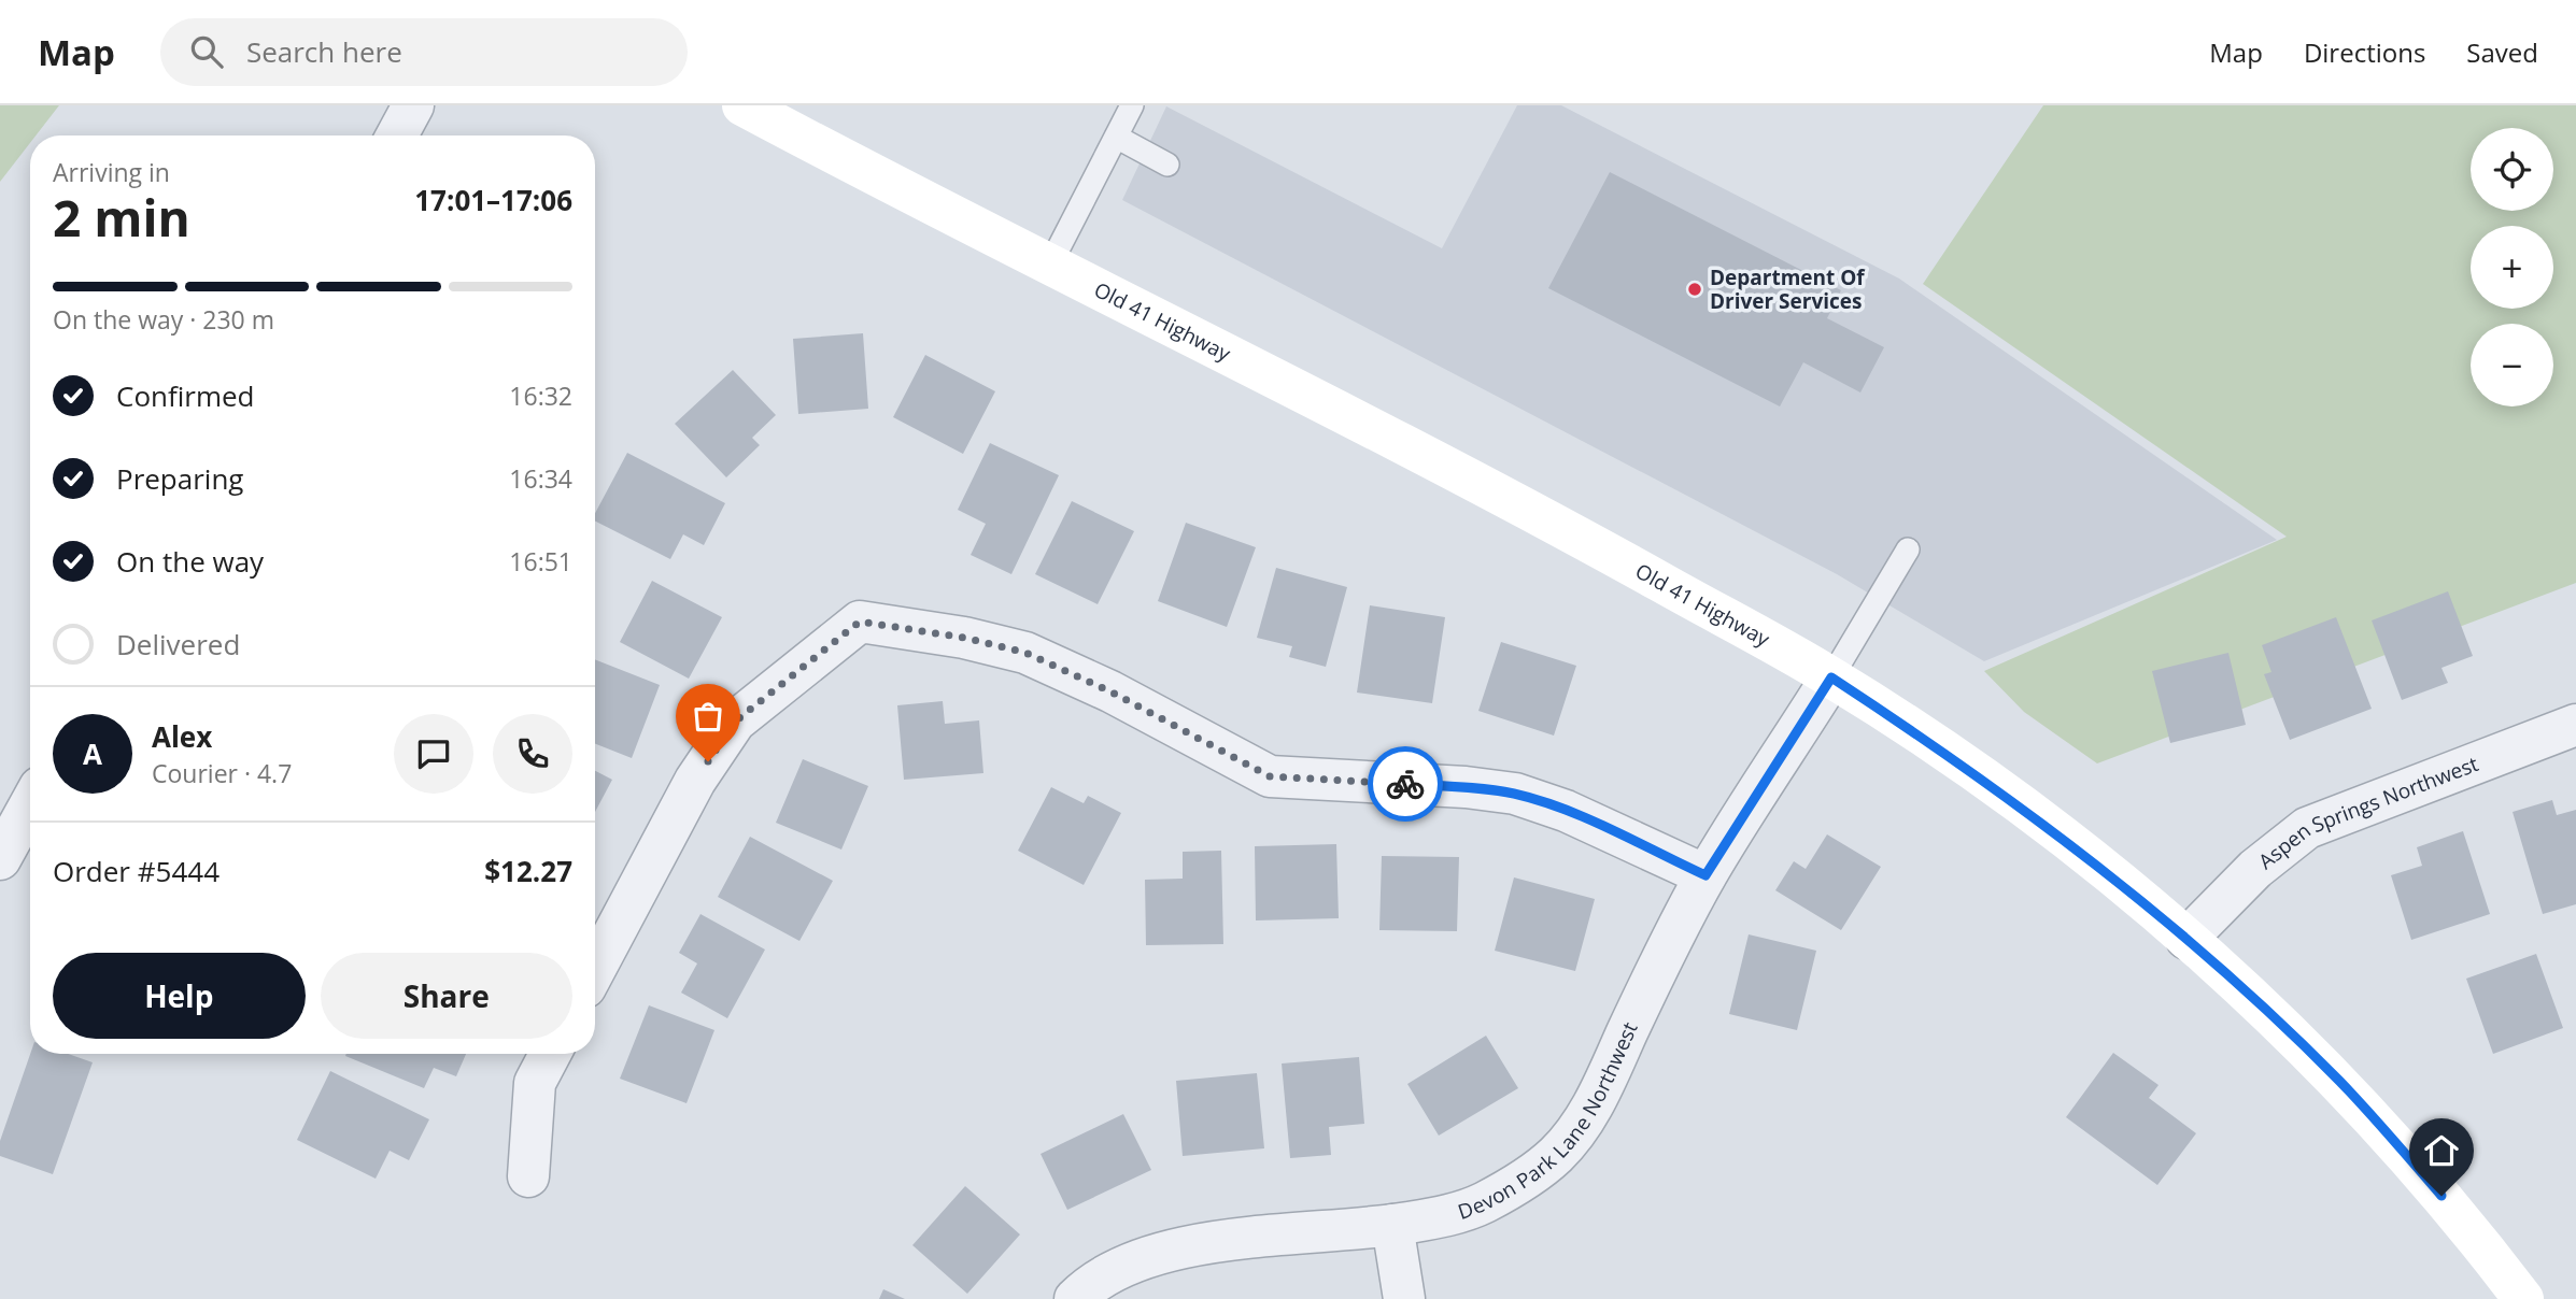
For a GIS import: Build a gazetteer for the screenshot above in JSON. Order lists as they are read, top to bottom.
{
  "streets": {
    "main road": ["Old 41 Highway"],
    "street": ["Aspen Springs Northwest", "Devon Park Lane Northwest"]
  },
  "crossings": [
    ["Old 41 Highway", "Aspen Springs Northwest"],
    ["Old 41 Highway", "Devon Park Lane Northwest"]
  ],
  "places": ["Department Of Driver Services"],
  "page": {
    "header": "Map",
    "search": "Search here",
    "nav": ["Map", "Directions", "Saved"],
    "map_buttons": ["+", "−"],
    "heading": ["2 min", "Arriving in", "17:01–17:06"],
    "panel": [
      "Alex",
      "Courier · 4.7",
      "Order #5444",
      "$12.27"
    ],
    "bar": "On the way · 230 m",
    "list": [
      ["Confirmed", "16:32"],
      ["Preparing", "16:34"],
      ["On the way", "16:51"],
      "Delivered"
    ],
    "round": "A",
    "buttons": ["Help", "Share"]
  }
}
